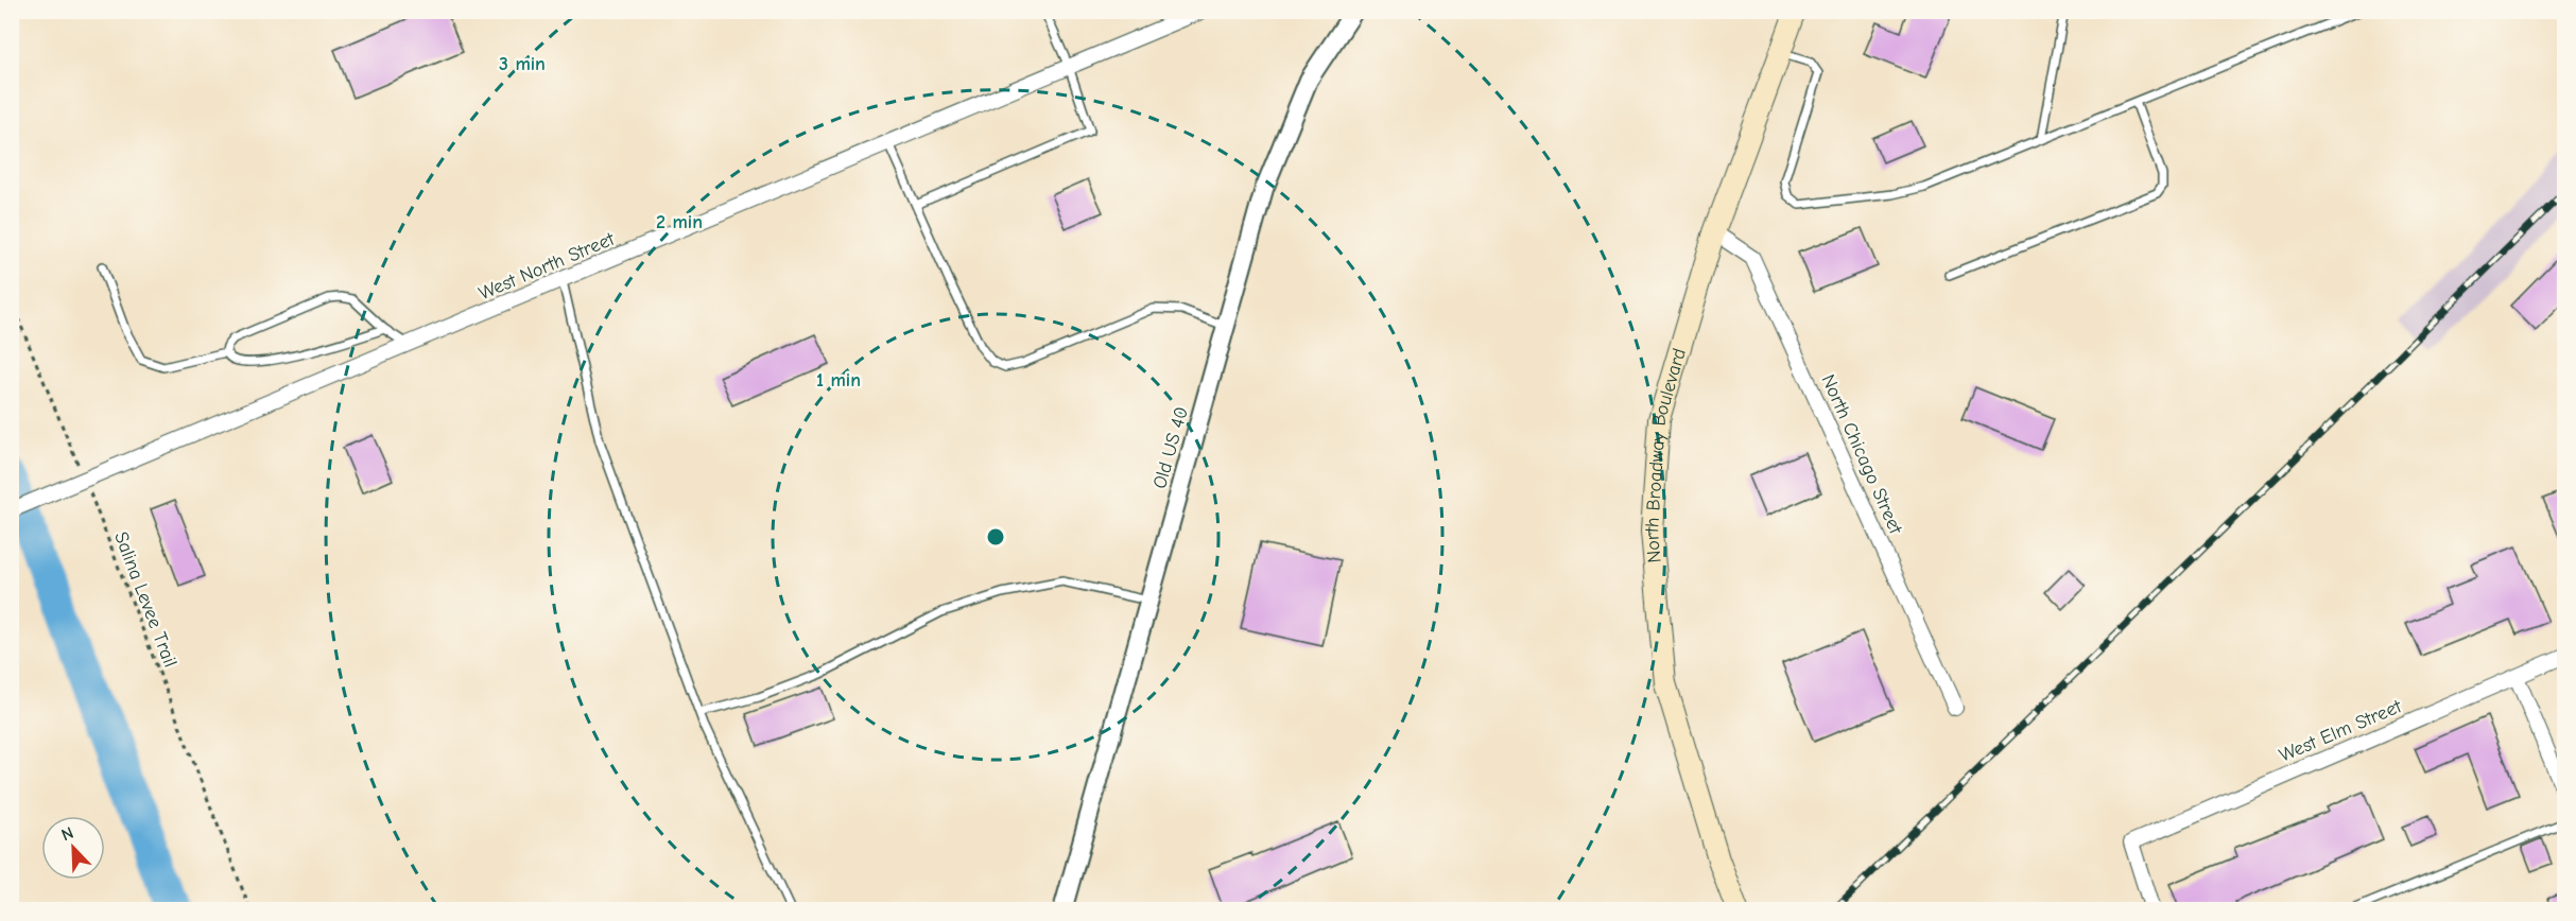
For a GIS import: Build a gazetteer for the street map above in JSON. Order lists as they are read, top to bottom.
{
  "streets": {
    "main road": ["North Broadway Boulevard"],
    "street": [
      "West North Street",
      "Old US 40",
      "North Chicago Street",
      "West Elm Street"
    ],
    "path": ["Salina Levee Trail"]
  },
  "crossings": [
    ["West North Street", "Salina Levee Trail"],
    ["North Chicago Street", "North Broadway Boulevard"]
  ],
  "north": "top left",
  "rings": ["3 min", "2 min", "1 min"]
}
